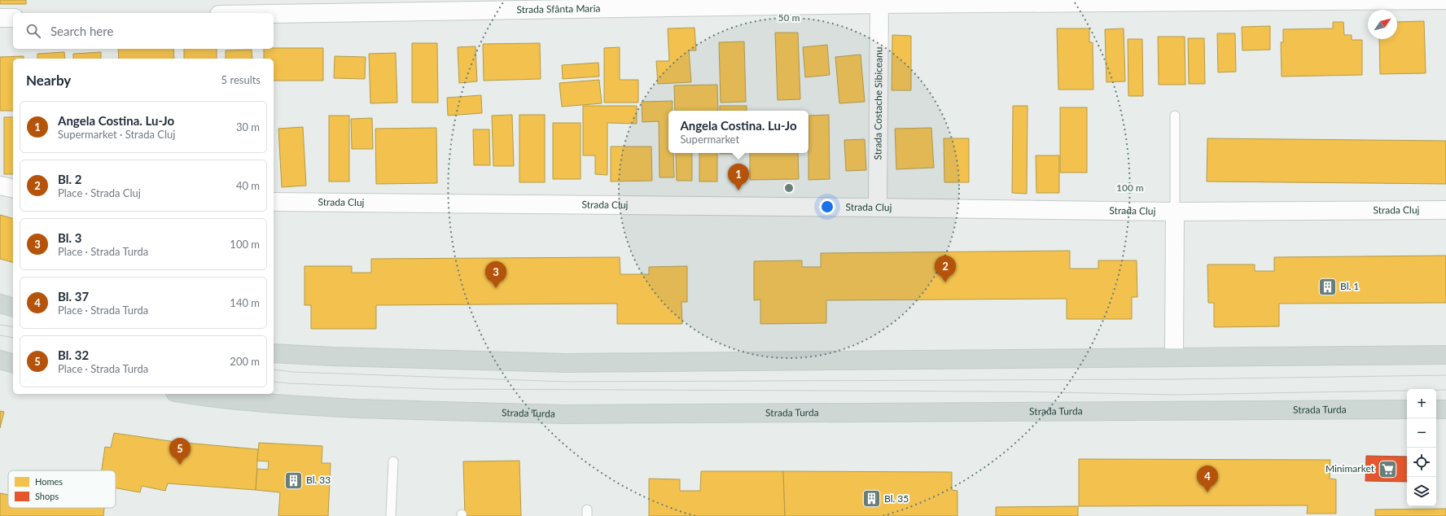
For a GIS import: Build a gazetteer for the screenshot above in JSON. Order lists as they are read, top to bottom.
{
  "streets": {
    "main road": ["Strada Turda"],
    "street": ["Strada Sfânta Maria", "Strada Costache Sibiceanu", "Strada Cluj"]
  },
  "crossings": [
    ["Strada Sfânta Maria", "Strada Costache Sibiceanu"],
    ["Strada Costache Sibiceanu", "Strada Cluj"]
  ],
  "places": {
    "building": ["Bl. 1", "Bl. 33", "Bl. 35"],
    "supermarket": ["Minimarket"]
  },
  "legend": ["Homes", "Shops"],
  "north": "top right",
  "page": {
    "search": "Search here",
    "heading": ["Nearby", "5 results"],
    "list": [
      {
        "mark": "1",
        "name": "Angela Costina. Lu-Jo",
        "note": "Supermarket · Strada Cluj",
        "value": "30 m"
      },
      {
        "mark": "2",
        "name": "Bl. 2",
        "note": "Place · Strada Cluj",
        "value": "40 m"
      },
      {
        "mark": "3",
        "name": "Bl. 3",
        "note": "Place · Strada Turda",
        "value": "100 m"
      },
      {
        "mark": "4",
        "name": "Bl. 37",
        "note": "Place · Strada Turda",
        "value": "140 m"
      },
      {
        "mark": "5",
        "name": "Bl. 32",
        "note": "Place · Strada Turda",
        "value": "200 m"
      }
    ],
    "popup": ["Angela Costina. Lu-Jo", "Supermarket"],
    "pins": [
      "1",
      "2",
      "3",
      "5",
      "4"
    ],
    "map_buttons": ["+", "−"]
  },
  "rings": ["50 m", "100 m"]
}
